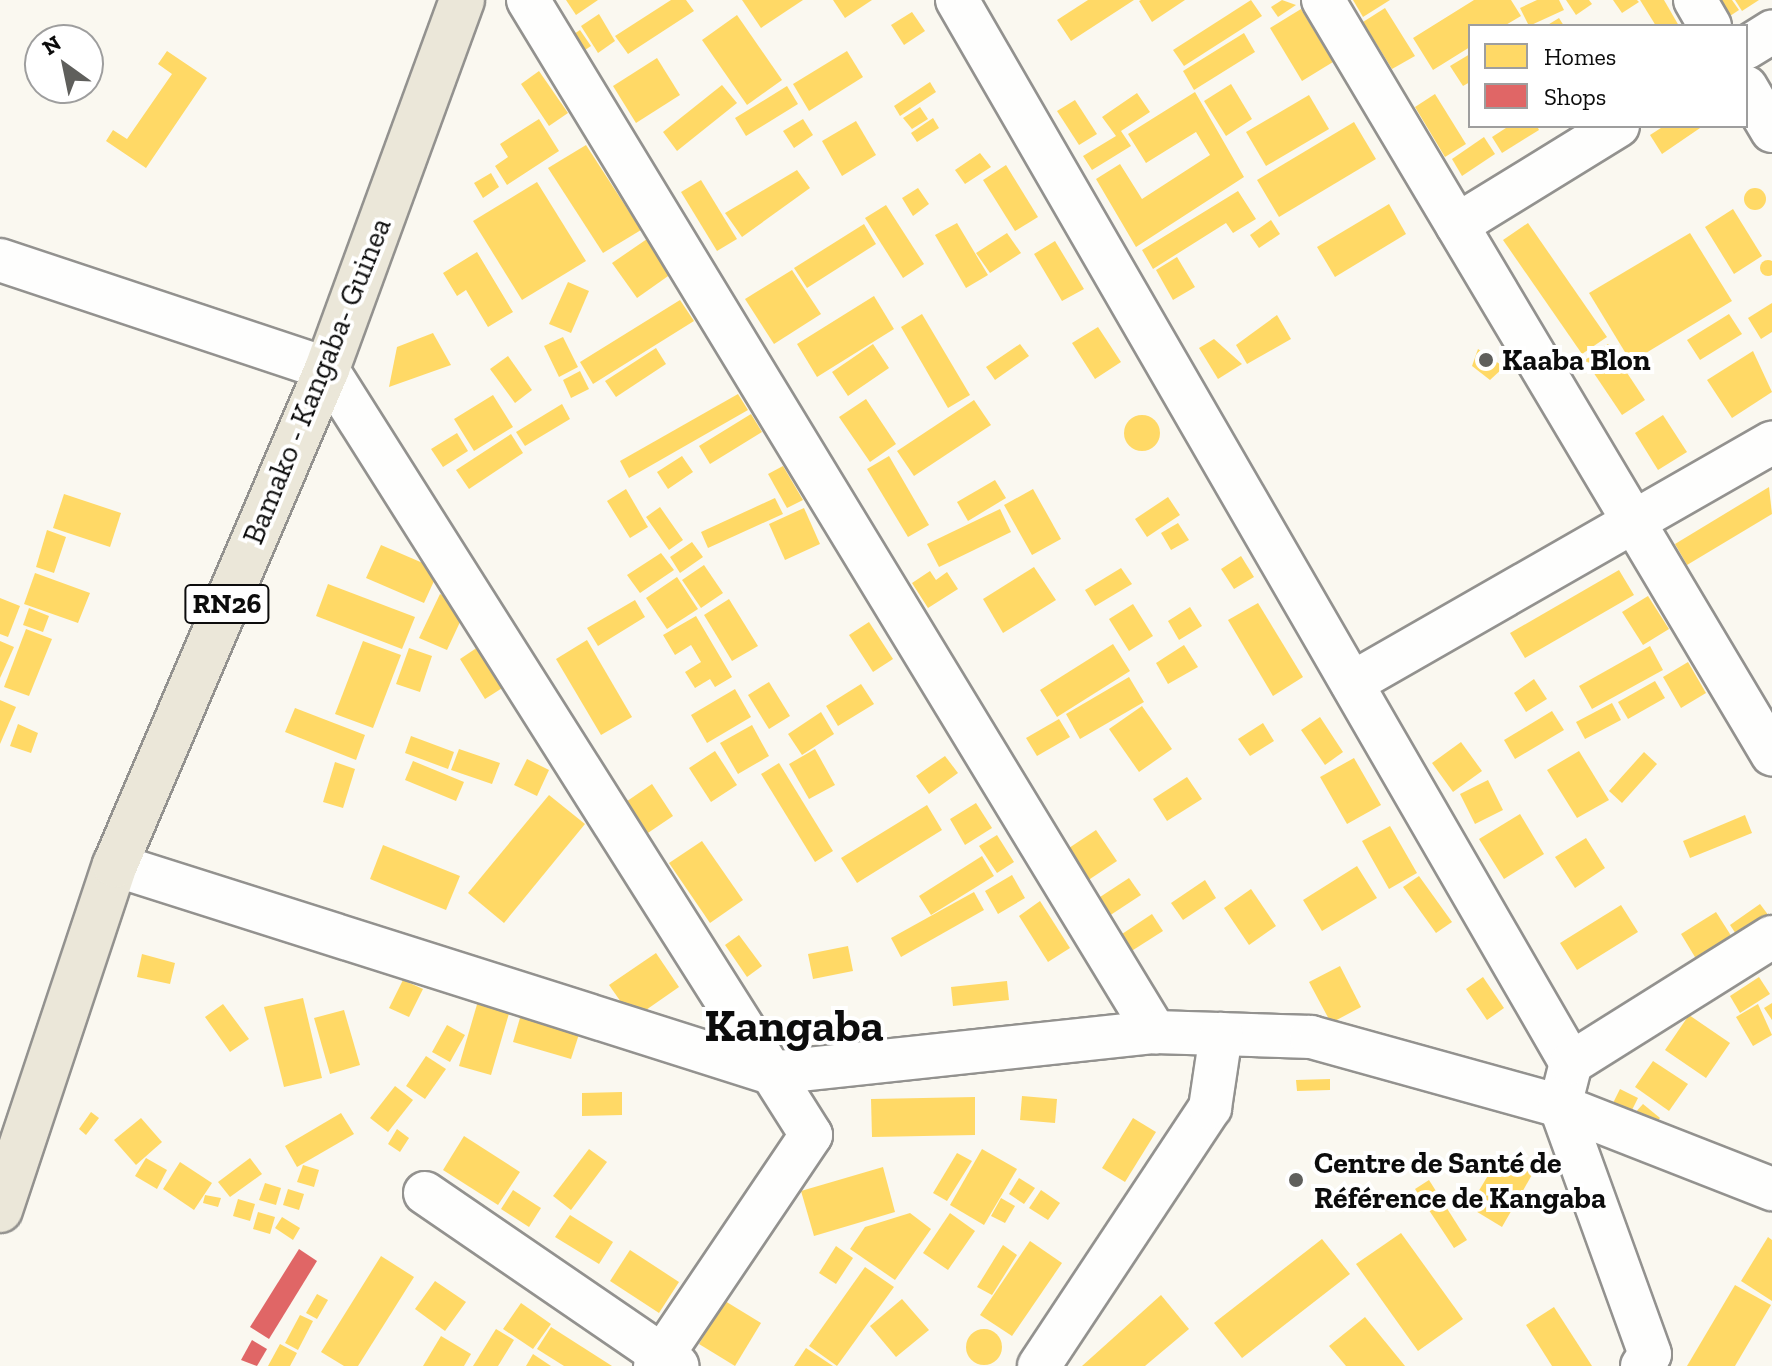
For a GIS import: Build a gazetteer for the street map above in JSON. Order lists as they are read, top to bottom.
{
  "streets": {
    "main road": ["Bamako - Kangaba- Guinea", "RN26"]
  },
  "districts": ["Kangaba"],
  "places": ["Kaaba Blon", "Centre de Santé de Référence de Kangaba"],
  "legend": ["Homes", "Shops"],
  "north": "top left"
}
